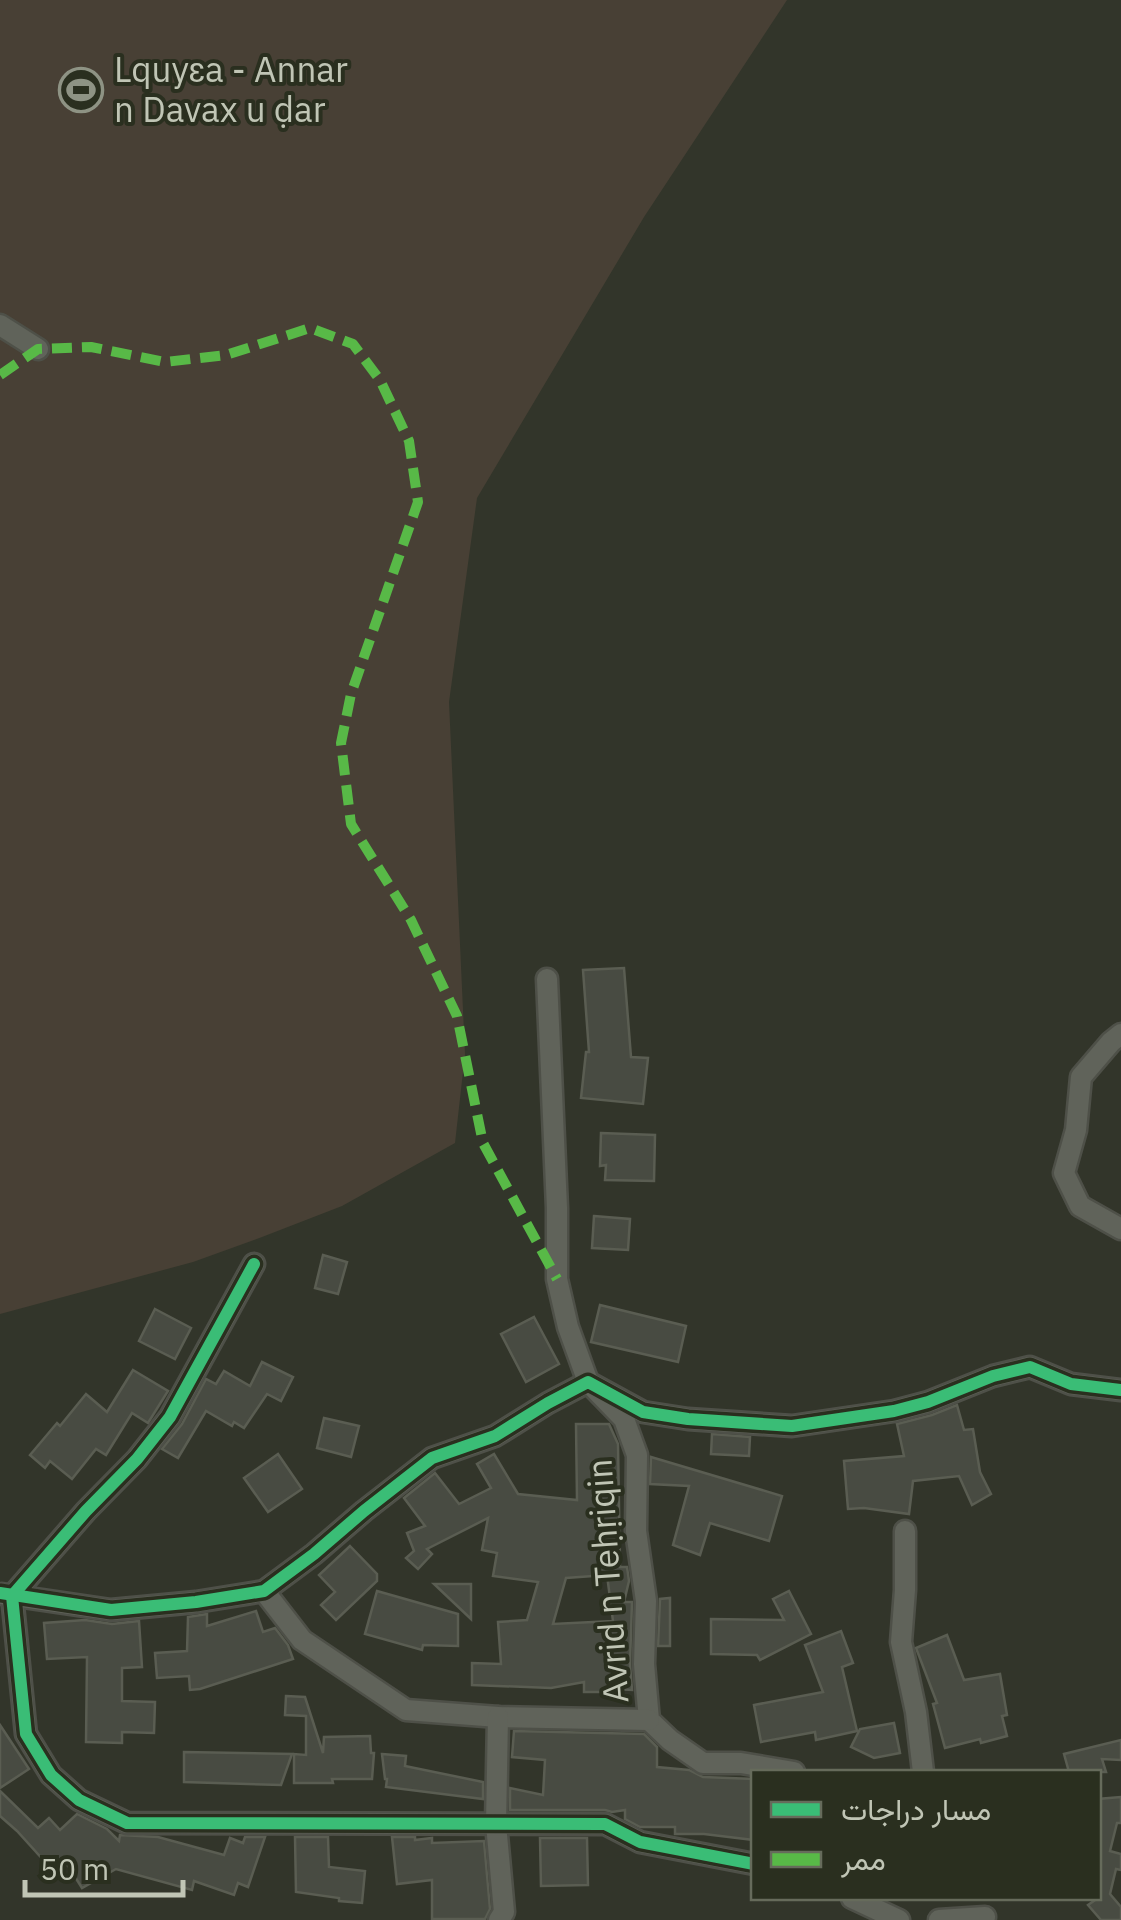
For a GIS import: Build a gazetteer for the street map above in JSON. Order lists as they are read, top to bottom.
{
  "streets": {
    "street": ["Avrid n Teḥṛiqin"]
  },
  "places": {
    "sports": ["Lquyɛa - Annar n Davax u ḍar"]
  },
  "legend": ["مسار دراجات", "ممر"],
  "scale_bar": "50 m"
}
